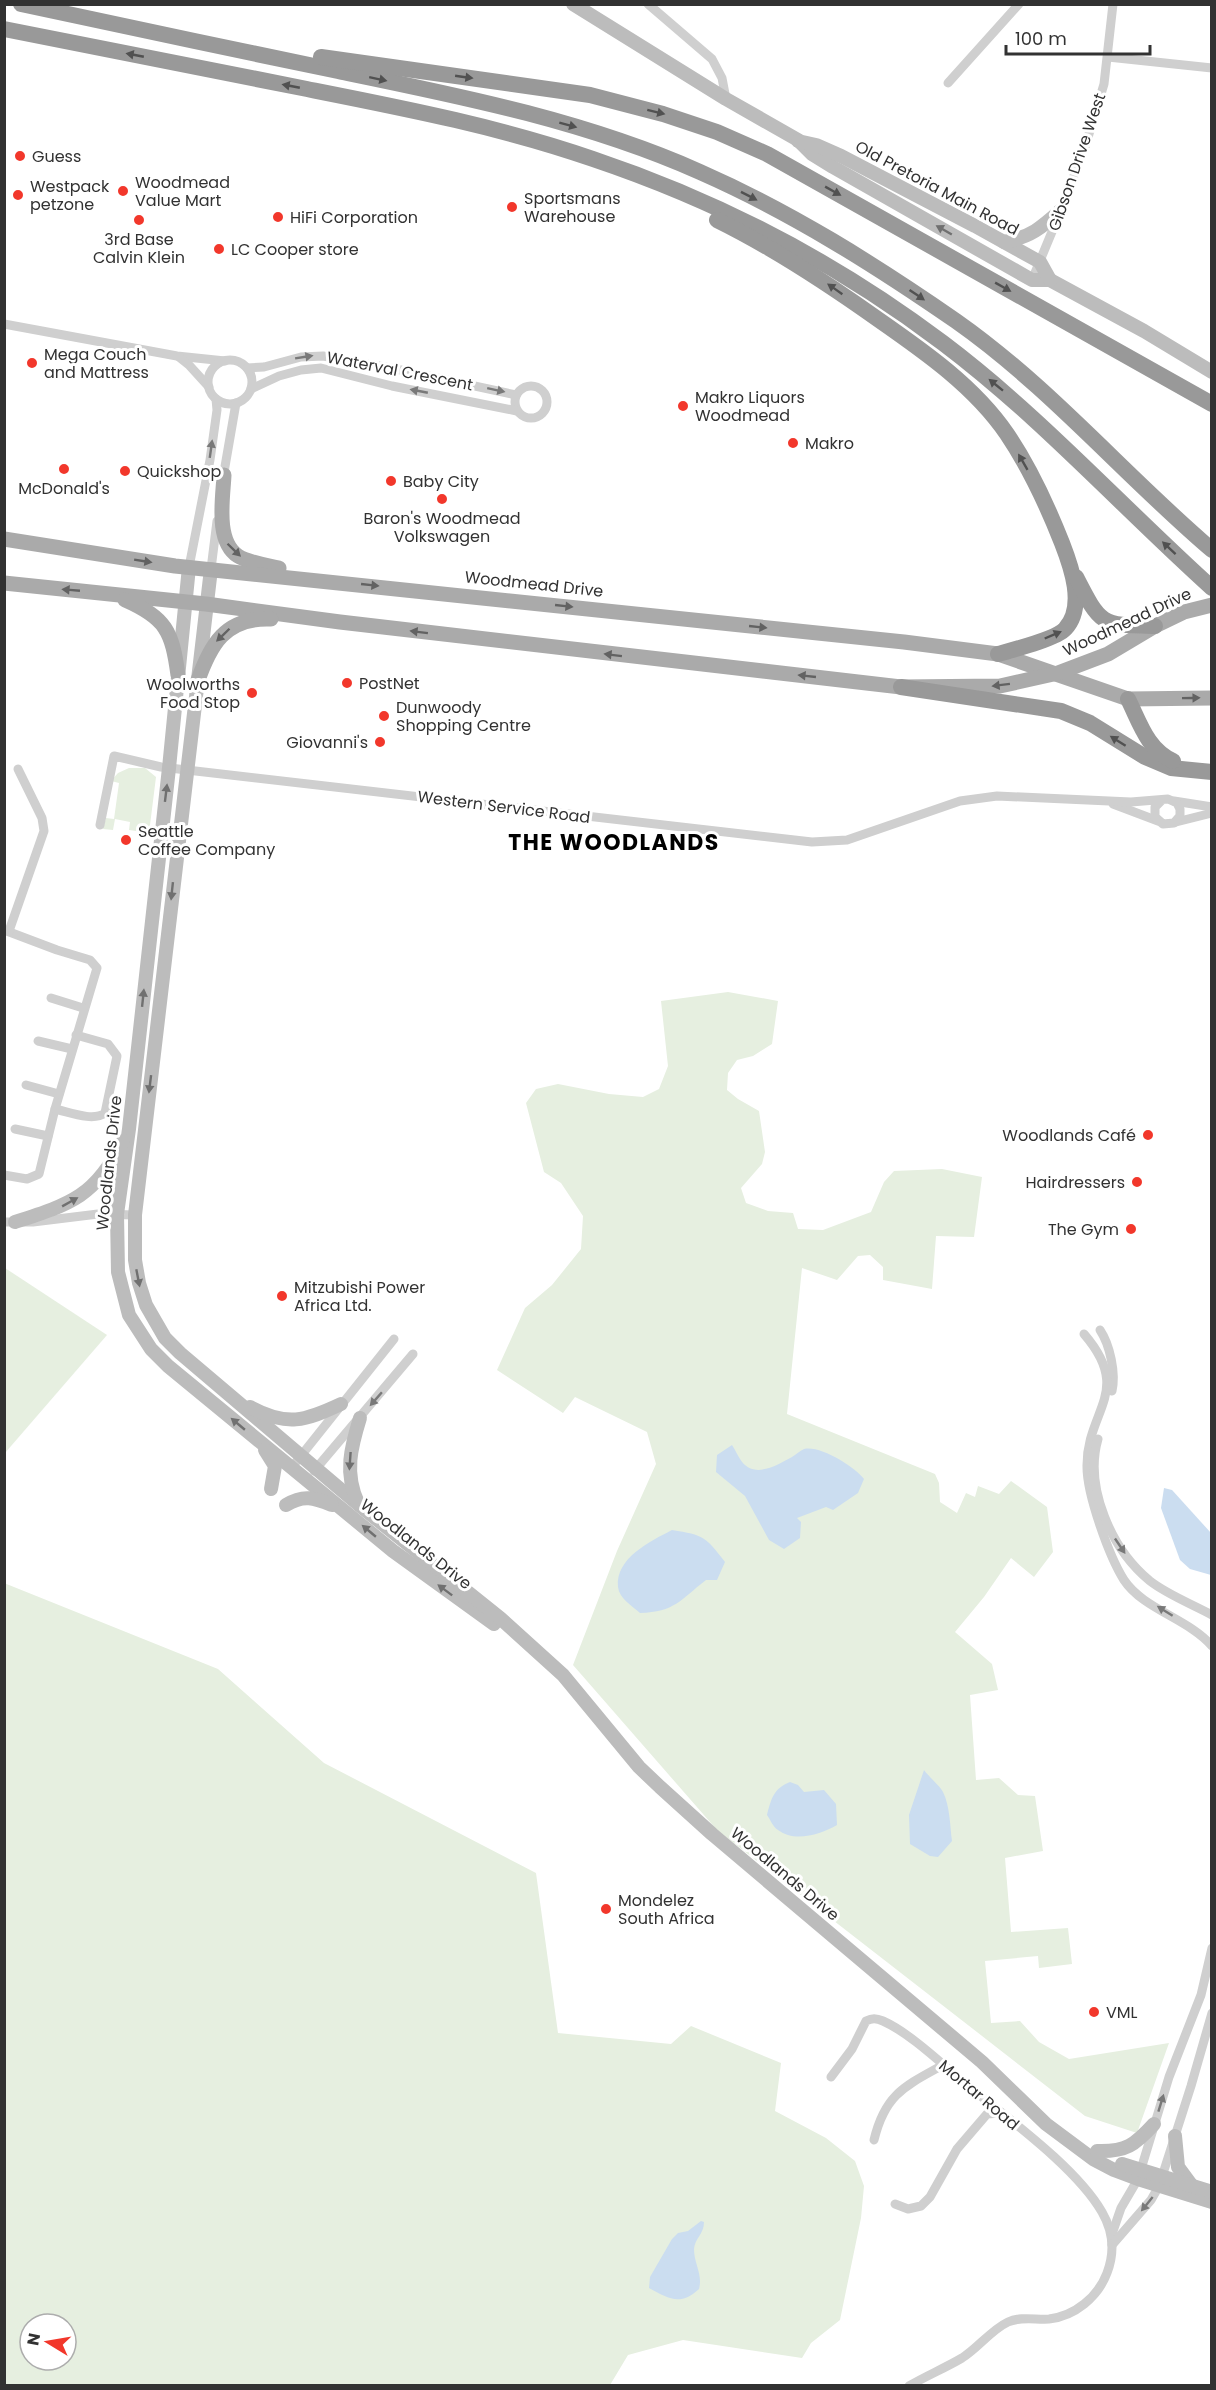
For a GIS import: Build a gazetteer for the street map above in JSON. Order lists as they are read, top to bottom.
{
  "streets": {
    "main road": ["Old Pretoria Main Road", "Woodmead Drive", "Woodlands Drive"],
    "street": [
      "Gibson Drive West",
      "Waterval Crescent",
      "Western Service Road",
      "Mortar Road"
    ]
  },
  "crossings": [
    ["Gibson Drive West", "Old Pretoria Main Road"],
    ["Woodmead Drive", "Woodlands Drive"],
    ["Western Service Road", "Woodlands Drive"]
  ],
  "districts": ["THE WOODLANDS"],
  "places": [
    "Guess",
    "Woodmead Value Mart",
    "Westpack petzone",
    "Sportsmans Warehouse",
    "HiFi Corporation",
    "3rd Base Calvin Klein",
    "LC Cooper store",
    "Mega Couch and Mattress",
    "Makro Liquors Woodmead",
    "Makro",
    "McDonald's",
    "Quickshop",
    "Baby City",
    "Baron's Woodmead Volkswagen",
    "PostNet",
    "Woolworths Food Stop",
    "Dunwoody Shopping Centre",
    "Giovanni's",
    "Seattle Coffee Company",
    "Woodlands Café",
    "Hairdressers",
    "The Gym",
    "Mitzubishi Power Africa Ltd.",
    "Mondelez South Africa",
    "VML"
  ],
  "scale_bar": "100 m",
  "north": "left"
}
